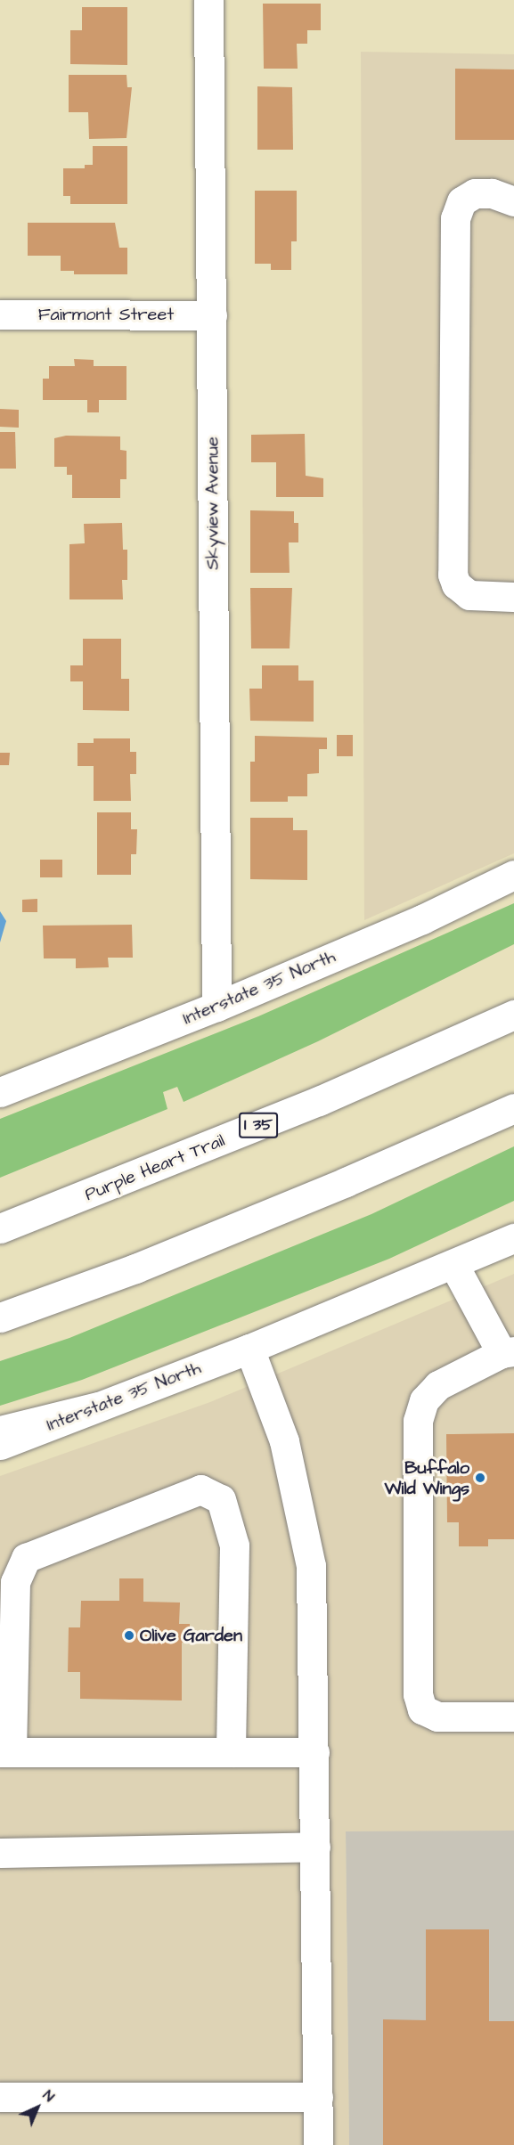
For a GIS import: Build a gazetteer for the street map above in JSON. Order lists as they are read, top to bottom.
{
  "streets": {
    "main road": [
      "Fairmont Street",
      "Skyview Avenue",
      "Interstate 35 North",
      "I 35",
      "Purple Heart Trail"
    ]
  },
  "crossings": [
    ["Fairmont Street", "Skyview Avenue"],
    ["Skyview Avenue", "Interstate 35 North"]
  ],
  "places": ["Buffalo Wild Wings", "Olive Garden"],
  "north": "top right"
}
